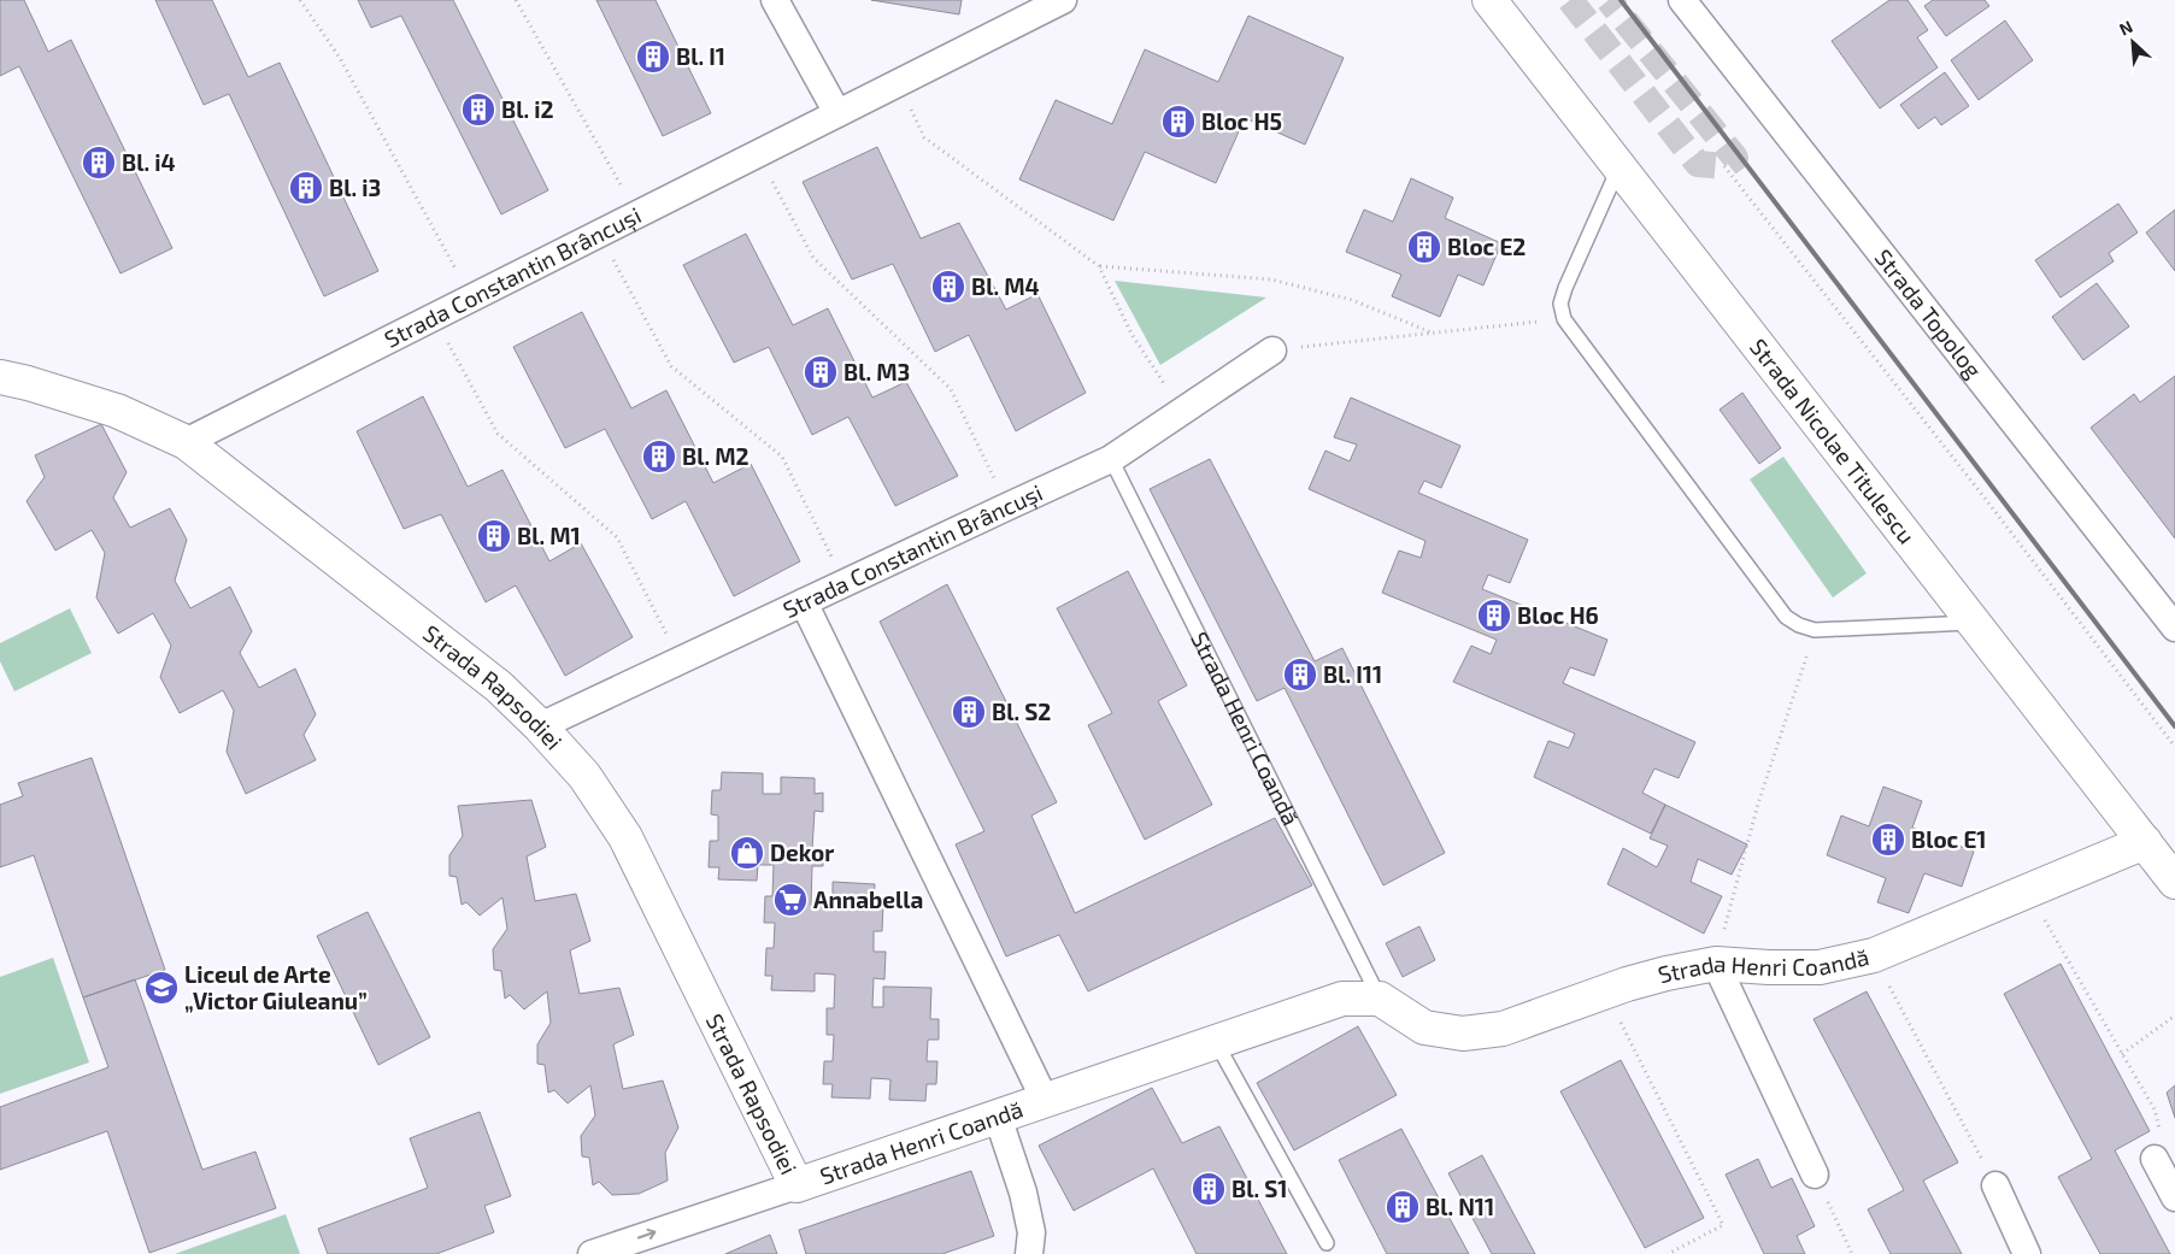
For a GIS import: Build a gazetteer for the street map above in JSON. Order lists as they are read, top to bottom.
{
  "streets": {
    "street": [
      "Strada Constantin Brâncuși",
      "Strada Topolog",
      "Strada Nicolae Titulescu",
      "Strada Rapsodiei",
      "Strada Henri Coandă"
    ]
  },
  "crossings": [
    ["Strada Constantin Brâncuși", "Strada Rapsodiei"],
    ["Strada Constantin Brâncuși", "Strada Henri Coandă"],
    ["Strada Nicolae Titulescu", "Strada Henri Coandă"],
    ["Strada Rapsodiei", "Strada Henri Coandă"]
  ],
  "places": {
    "building": [
      "Bl. I1",
      "Bl. i2",
      "Bloc H5",
      "Bl. i4",
      "Bl. i3",
      "Bloc E2",
      "Bl. M4",
      "Bl. M3",
      "Bl. M2",
      "Bl. M1",
      "Bloc H6",
      "Bl. I11",
      "Bl. S2",
      "Bloc E1",
      "Bl. S1",
      "Bl. N11"
    ],
    "shop": ["Dekor"],
    "supermarket": ["Annabella"],
    "school or university": ["Liceul de Arte „Victor Giuleanu”"]
  },
  "north": "top left"
}
